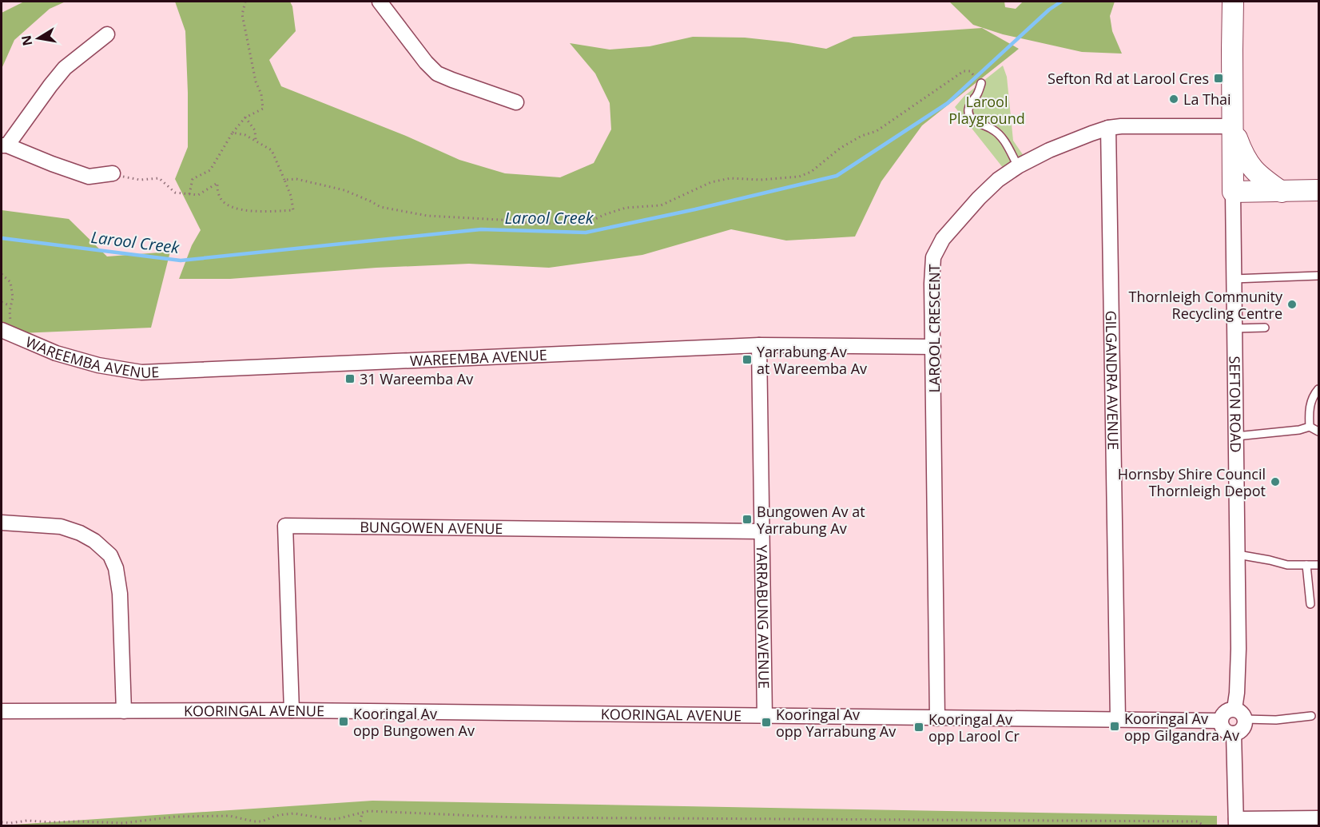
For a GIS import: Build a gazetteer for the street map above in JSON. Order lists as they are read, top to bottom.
{
  "streets": {
    "street": [
      "LAROOL CRESCENT",
      "WAREEMBA AVENUE",
      "GILGANDRA AVENUE",
      "SEFTON ROAD",
      "BUNGOWEN AVENUE",
      "YARRABUNG AVENUE",
      "KOORINGAL AVENUE"
    ]
  },
  "crossings": [
    ["LAROOL CRESCENT", "WAREEMBA AVENUE"],
    ["LAROOL CRESCENT", "GILGANDRA AVENUE"],
    ["LAROOL CRESCENT", "SEFTON ROAD"],
    ["LAROOL CRESCENT", "KOORINGAL AVENUE"],
    ["WAREEMBA AVENUE", "YARRABUNG AVENUE"],
    ["GILGANDRA AVENUE", "KOORINGAL AVENUE"],
    ["SEFTON ROAD", "KOORINGAL AVENUE"],
    ["BUNGOWEN AVENUE", "YARRABUNG AVENUE"],
    ["BUNGOWEN AVENUE", "KOORINGAL AVENUE"],
    ["YARRABUNG AVENUE", "KOORINGAL AVENUE"]
  ],
  "water": ["Larool Creek"],
  "parks": ["Larool Playground"],
  "places": {
    "transit": [
      "Sefton Rd at Larool Cres",
      "Yarrabung Av at Wareemba Av",
      "31 Wareemba Av",
      "Bungowen Av at Yarrabung Av",
      "Kooringal Av opp Bungowen Av",
      "Kooringal Av opp Yarrabung Av",
      "Kooringal Av opp Gilgandra Av",
      "Kooringal Av opp Larool Cr"
    ],
    "other": ["La Thai", "Thornleigh Community Recycling Centre", "Hornsby Shire Council Thornleigh Depot"]
  },
  "north": "left"
}
